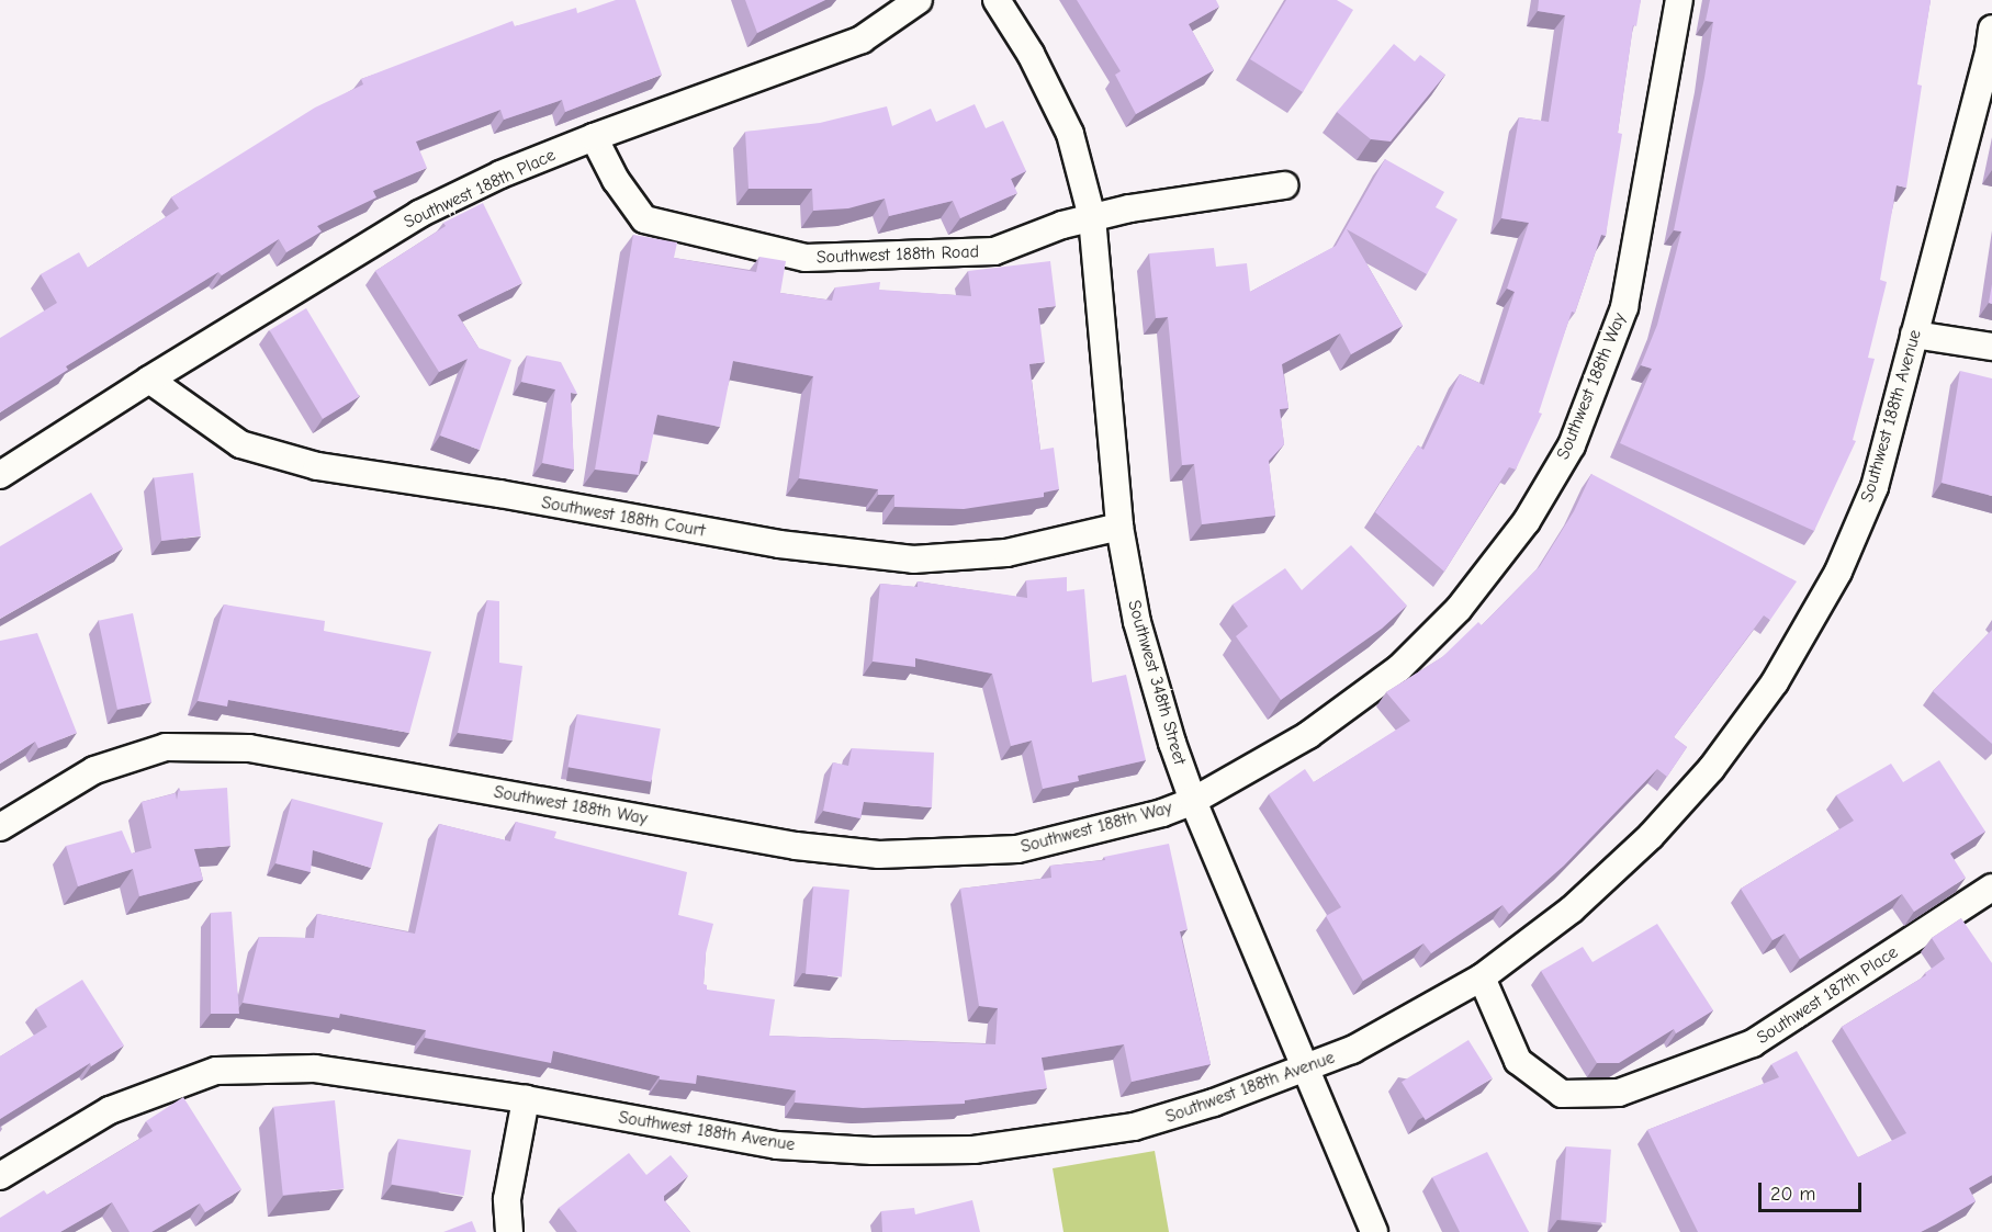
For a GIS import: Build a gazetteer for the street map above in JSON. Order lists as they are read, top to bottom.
{
  "streets": {
    "street": [
      "Southwest 188th Place",
      "Southwest 188th Road",
      "Southwest 188th Way",
      "Southwest 188th Avenue",
      "Southwest 188th Court",
      "Southwest 348th Street",
      "Southwest 187th Place"
    ]
  },
  "crossings": [
    ["Southwest 188th Place", "Southwest 188th Road"],
    ["Southwest 188th Place", "Southwest 188th Court"],
    ["Southwest 188th Road", "Southwest 348th Street"],
    ["Southwest 188th Way", "Southwest 348th Street"],
    ["Southwest 188th Avenue", "Southwest 348th Street"],
    ["Southwest 188th Avenue", "Southwest 187th Place"],
    ["Southwest 188th Court", "Southwest 348th Street"]
  ],
  "scale_bar": "20 m"
}
